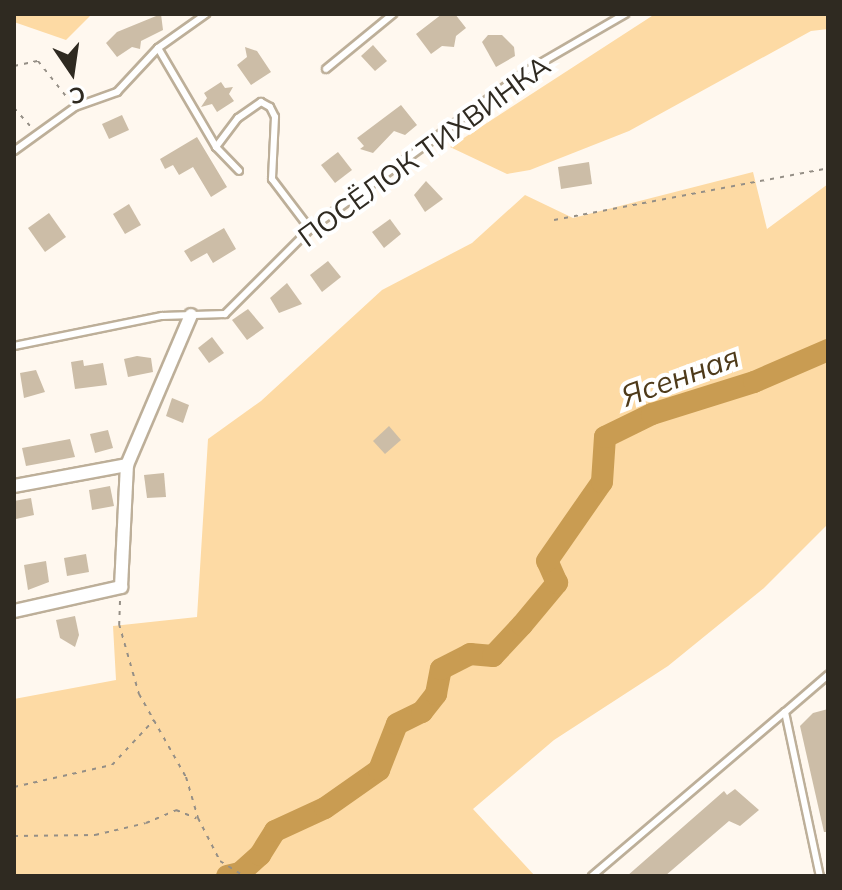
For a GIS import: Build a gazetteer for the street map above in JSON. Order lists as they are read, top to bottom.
{
  "streets": {
    "lane": ["ПОСЁЛОК ТИХВИНКА"]
  },
  "water": ["Ясенная"],
  "north": "bottom"
}
